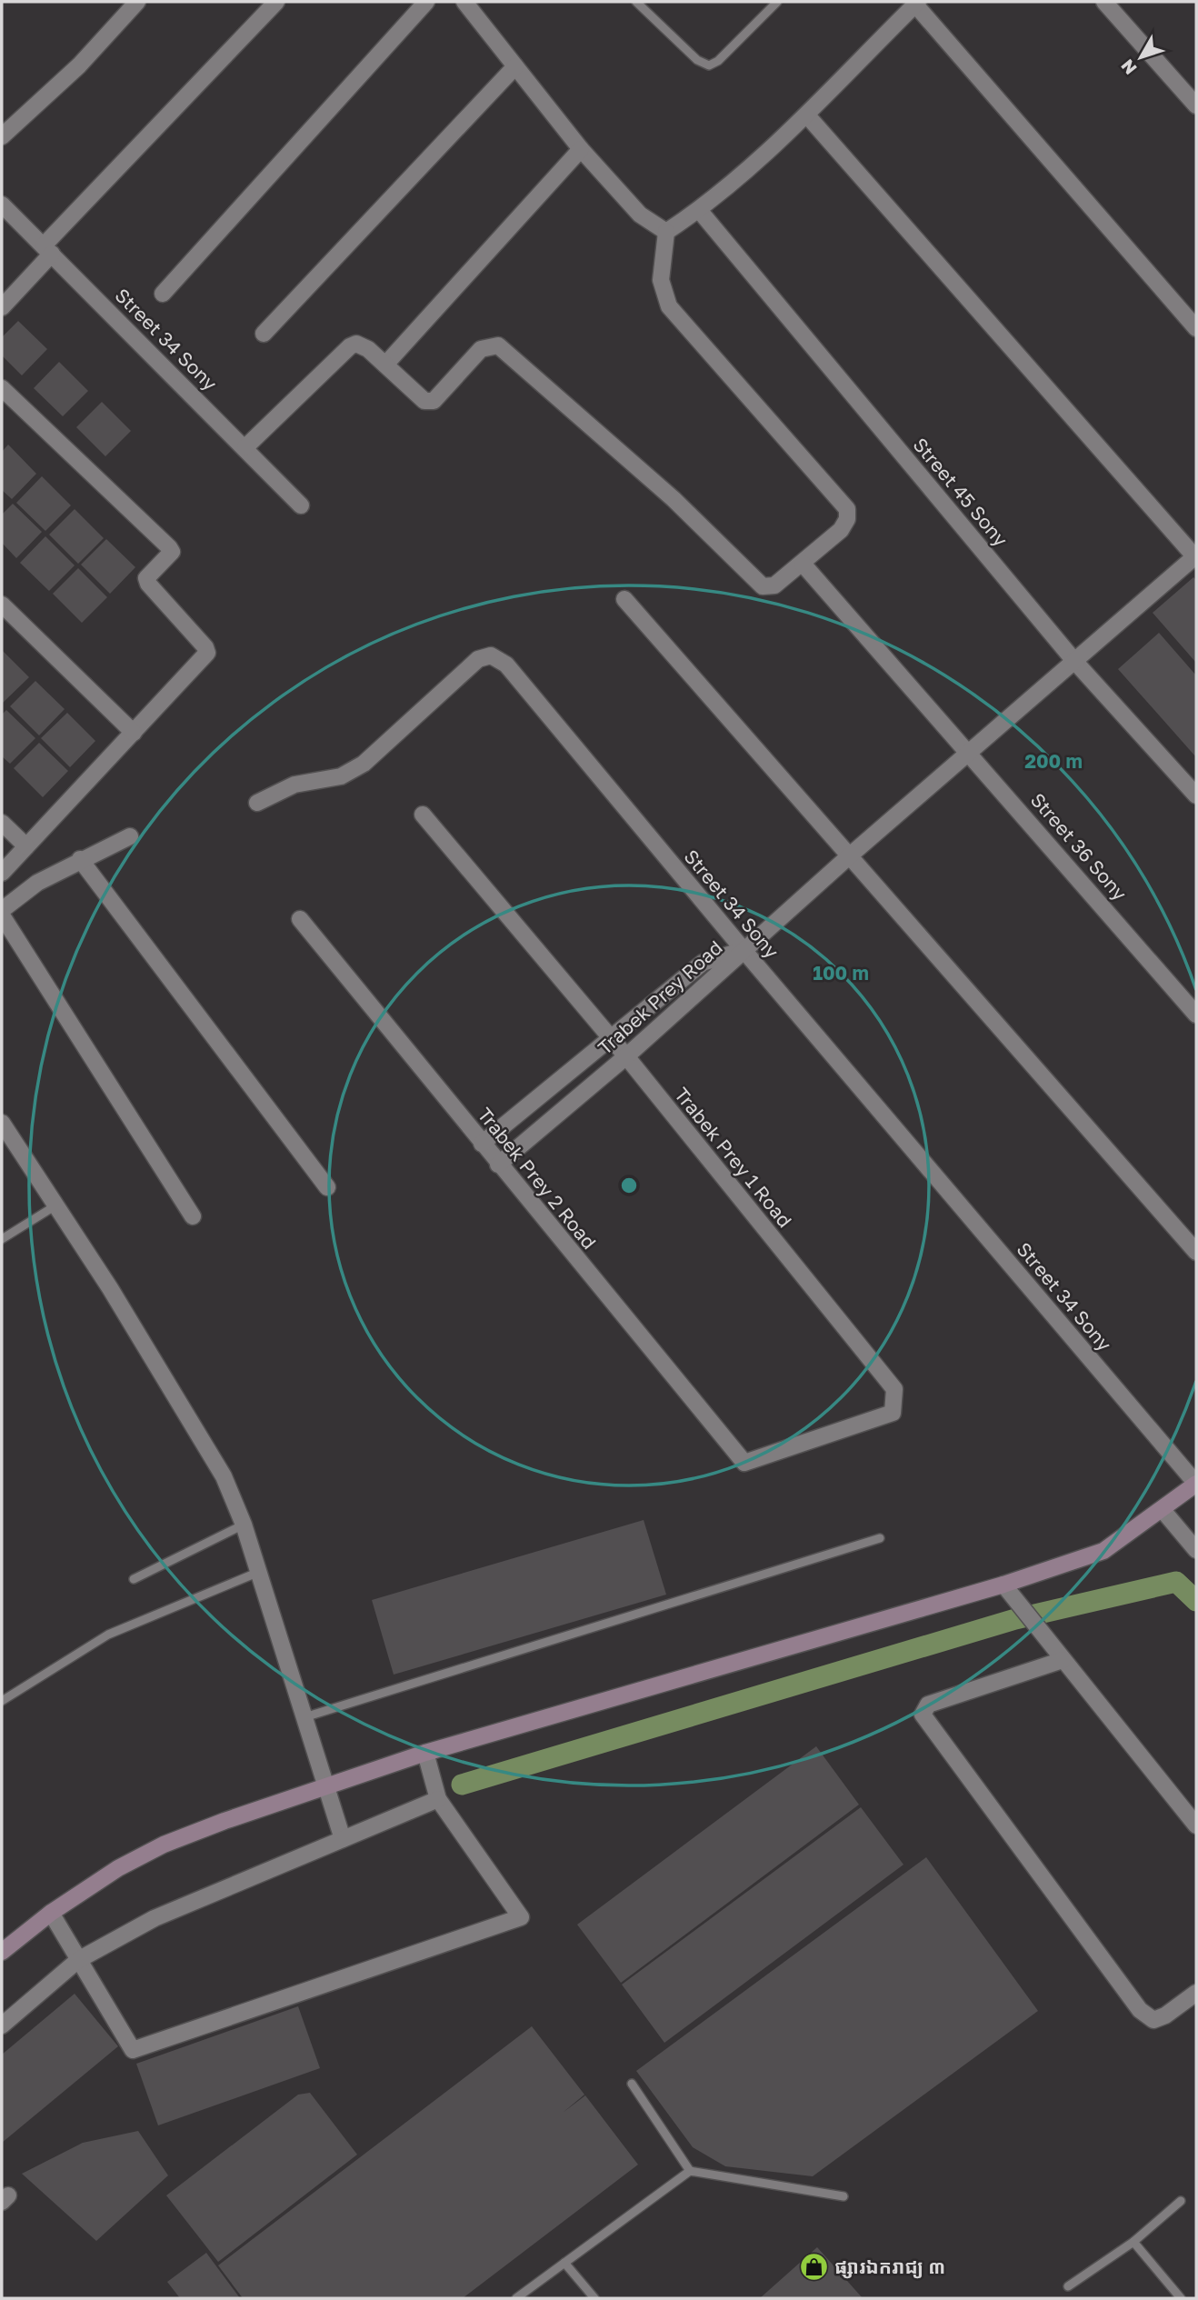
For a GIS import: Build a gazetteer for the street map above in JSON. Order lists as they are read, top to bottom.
{
  "streets": {
    "street": [
      "Street 34 Sony",
      "Street 45 Sony",
      "Street 36 Sony",
      "Trabek Prey Road",
      "Trabek Prey 1 Road",
      "Trabek Prey 2 Road"
    ]
  },
  "crossings": [
    ["Street 34 Sony", "Trabek Prey Road"],
    ["Trabek Prey Road", "Trabek Prey 1 Road"],
    ["Trabek Prey Road", "Trabek Prey 2 Road"],
    ["Trabek Prey 1 Road", "Trabek Prey 2 Road"]
  ],
  "places": {
    "shop": ["ផ្សារឯករាជ្យ ៣"]
  },
  "north": "bottom left",
  "rings": ["200 m", "100 m"]
}
